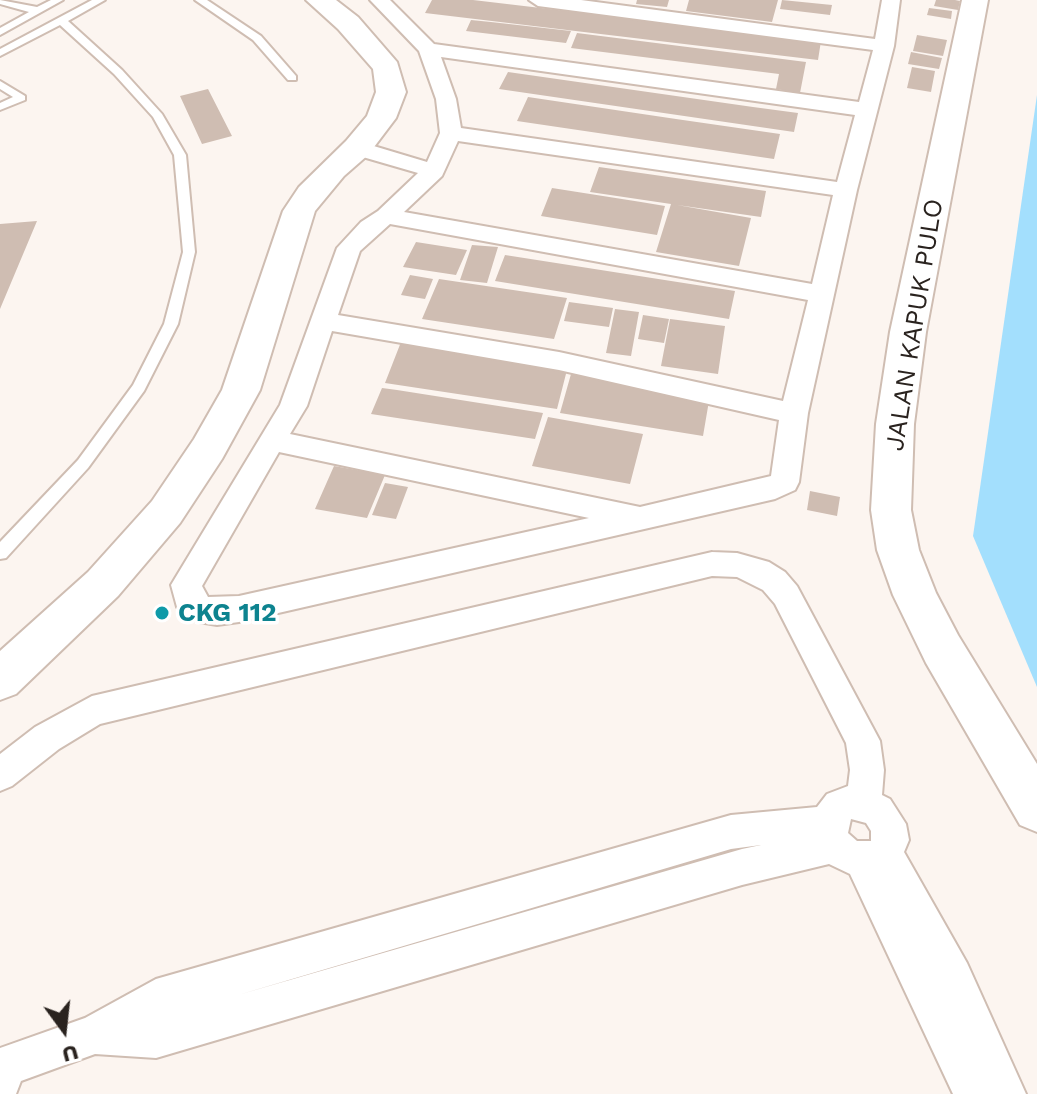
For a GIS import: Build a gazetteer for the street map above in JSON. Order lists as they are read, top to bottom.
{
  "streets": {
    "main road": ["JALAN KAPUK PULO"]
  },
  "places": ["CKG 112"],
  "north": "bottom"
}
